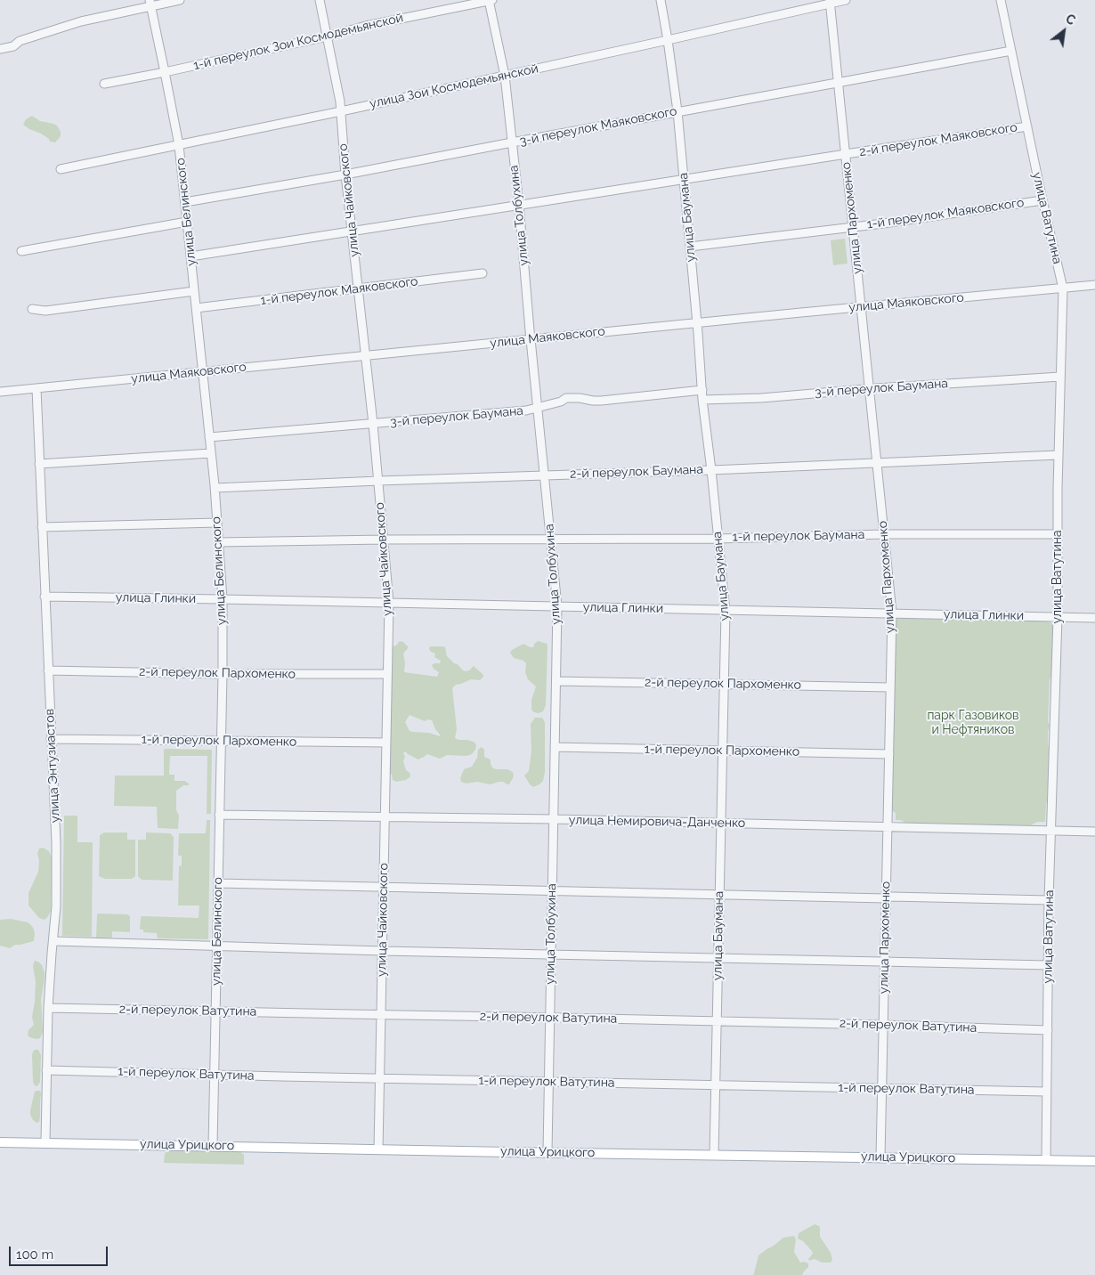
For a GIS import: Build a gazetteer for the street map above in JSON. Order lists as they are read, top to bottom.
{
  "streets": {
    "main road": ["улица Урицкого"],
    "street": [
      "1-й переулок Зои Космодемьянской",
      "улица Зои Космодемьянской",
      "3-й переулок Маяковского",
      "2-й переулок Маяковского",
      "улица Чайковского",
      "улица Белинского",
      "1-й переулок Маяковского",
      "улица Толбухина",
      "улица Баумана",
      "улица Пархоменко",
      "улица Ватутина",
      "улица Маяковского",
      "3-й переулок Баумана",
      "2-й переулок Баумана",
      "1-й переулок Баумана",
      "улица Глинки",
      "2-й переулок Пархоменко",
      "1-й переулок Пархоменко",
      "улица Энтузиастов",
      "улица Немировича-Данченко",
      "2-й переулок Ватутина",
      "1-й переулок Ватутина"
    ]
  },
  "crossings": [
    ["1-й переулок Зои Космодемьянской", "улица Чайковского"],
    ["1-й переулок Зои Космодемьянской", "улица Белинского"],
    ["1-й переулок Зои Космодемьянской", "улица Толбухина"],
    ["улица Зои Космодемьянской", "улица Чайковского"],
    ["улица Зои Космодемьянской", "улица Белинского"],
    ["улица Зои Космодемьянской", "улица Толбухина"],
    ["улица Зои Космодемьянской", "улица Баумана"],
    ["улица Зои Космодемьянской", "улица Пархоменко"],
    ["3-й переулок Маяковского", "улица Чайковского"],
    ["3-й переулок Маяковского", "улица Белинского"],
    ["3-й переулок Маяковского", "улица Толбухина"],
    ["3-й переулок Маяковского", "улица Баумана"],
    ["3-й переулок Маяковского", "улица Пархоменко"],
    ["3-й переулок Маяковского", "улица Ватутина"],
    ["2-й переулок Маяковского", "улица Чайковского"],
    ["2-й переулок Маяковского", "улица Белинского"],
    ["2-й переулок Маяковского", "улица Толбухина"],
    ["2-й переулок Маяковского", "улица Баумана"],
    ["2-й переулок Маяковского", "улица Пархоменко"],
    ["2-й переулок Маяковского", "улица Ватутина"],
    ["улица Чайковского", "1-й переулок Маяковского"],
    ["улица Чайковского", "улица Маяковского"],
    ["улица Чайковского", "3-й переулок Баумана"],
    ["улица Чайковского", "2-й переулок Баумана"],
    ["улица Чайковского", "1-й переулок Баумана"],
    ["улица Чайковского", "улица Глинки"],
    ["улица Чайковского", "2-й переулок Пархоменко"],
    ["улица Чайковского", "1-й переулок Пархоменко"],
    ["улица Чайковского", "улица Немировича-Данченко"],
    ["улица Чайковского", "2-й переулок Ватутина"],
    ["улица Чайковского", "1-й переулок Ватутина"],
    ["улица Чайковского", "улица Урицкого"],
    ["улица Белинского", "1-й переулок Маяковского"],
    ["улица Белинского", "улица Маяковского"],
    ["улица Белинского", "3-й переулок Баумана"],
    ["улица Белинского", "2-й переулок Баумана"],
    ["улица Белинского", "1-й переулок Баумана"],
    ["улица Белинского", "улица Глинки"],
    ["улица Белинского", "2-й переулок Пархоменко"],
    ["улица Белинского", "1-й переулок Пархоменко"],
    ["улица Белинского", "улица Немировича-Данченко"],
    ["улица Белинского", "2-й переулок Ватутина"],
    ["улица Белинского", "1-й переулок Ватутина"],
    ["улица Белинского", "улица Урицкого"],
    ["1-й переулок Маяковского", "улица Баумана"],
    ["1-й переулок Маяковского", "улица Пархоменко"],
    ["1-й переулок Маяковского", "улица Ватутина"],
    ["улица Толбухина", "улица Маяковского"],
    ["улица Толбухина", "3-й переулок Баумана"],
    ["улица Толбухина", "2-й переулок Баумана"],
    ["улица Толбухина", "1-й переулок Баумана"],
    ["улица Толбухина", "улица Глинки"],
    ["улица Толбухина", "2-й переулок Пархоменко"],
    ["улица Толбухина", "1-й переулок Пархоменко"],
    ["улица Толбухина", "улица Немировича-Данченко"],
    ["улица Толбухина", "2-й переулок Ватутина"],
    ["улица Толбухина", "1-й переулок Ватутина"],
    ["улица Толбухина", "улица Урицкого"],
    ["улица Баумана", "улица Маяковского"],
    ["улица Баумана", "3-й переулок Баумана"],
    ["улица Баумана", "2-й переулок Баумана"],
    ["улица Баумана", "1-й переулок Баумана"],
    ["улица Баумана", "улица Глинки"],
    ["улица Баумана", "2-й переулок Пархоменко"],
    ["улица Баумана", "1-й переулок Пархоменко"],
    ["улица Баумана", "улица Немировича-Данченко"],
    ["улица Баумана", "2-й переулок Ватутина"],
    ["улица Баумана", "1-й переулок Ватутина"],
    ["улица Баумана", "улица Урицкого"],
    ["улица Пархоменко", "улица Маяковского"],
    ["улица Пархоменко", "3-й переулок Баумана"],
    ["улица Пархоменко", "2-й переулок Баумана"],
    ["улица Пархоменко", "1-й переулок Баумана"],
    ["улица Пархоменко", "улица Глинки"],
    ["улица Пархоменко", "2-й переулок Пархоменко"],
    ["улица Пархоменко", "1-й переулок Пархоменко"],
    ["улица Пархоменко", "улица Немировича-Данченко"],
    ["улица Пархоменко", "2-й переулок Ватутина"],
    ["улица Пархоменко", "1-й переулок Ватутина"],
    ["улица Пархоменко", "улица Урицкого"],
    ["улица Ватутина", "улица Маяковского"],
    ["улица Ватутина", "3-й переулок Баумана"],
    ["улица Ватутина", "2-й переулок Баумана"],
    ["улица Ватутина", "1-й переулок Баумана"],
    ["улица Ватутина", "улица Глинки"],
    ["улица Ватутина", "улица Немировича-Данченко"],
    ["улица Ватутина", "2-й переулок Ватутина"],
    ["улица Ватутина", "1-й переулок Ватутина"],
    ["улица Ватутина", "улица Урицкого"],
    ["улица Маяковского", "улица Энтузиастов"],
    ["улица Глинки", "улица Энтузиастов"],
    ["2-й переулок Пархоменко", "улица Энтузиастов"],
    ["1-й переулок Пархоменко", "улица Энтузиастов"],
    ["улица Энтузиастов", "2-й переулок Ватутина"],
    ["улица Энтузиастов", "1-й переулок Ватутина"],
    ["улица Энтузиастов", "улица Урицкого"]
  ],
  "parks": ["парк Газовиков и Нефтяников"],
  "scale_bar": "100 m",
  "north": "top right"
}
